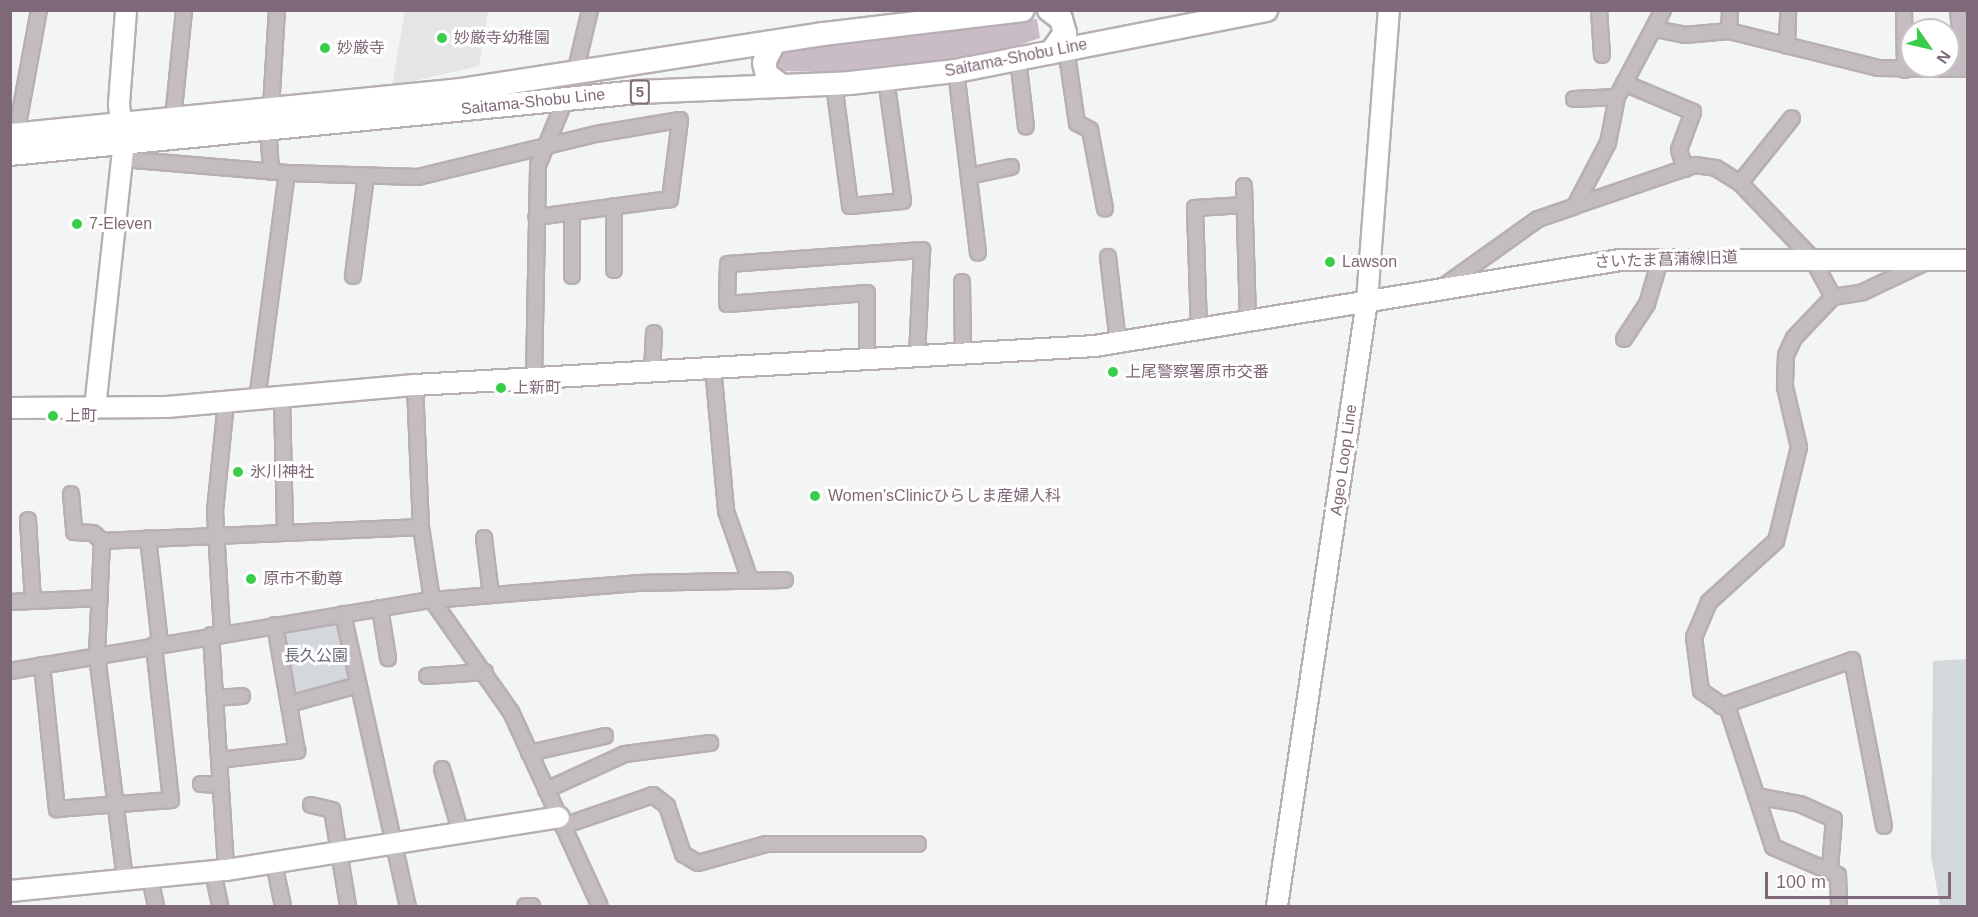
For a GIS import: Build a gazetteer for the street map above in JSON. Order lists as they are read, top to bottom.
{
  "streets": {
    "main road": ["Saitama-Shobu Line", "5"],
    "street": ["さいたま菖蒲線旧道", "Ageo Loop Line"]
  },
  "crossings": [
    ["さいたま菖蒲線旧道", "Ageo Loop Line"]
  ],
  "parks": ["長久公園"],
  "places": [
    "妙厳寺幼稚園",
    "妙厳寺",
    "7-Eleven",
    "Lawson",
    "上尾警察署原市交番",
    "上新町",
    "上町",
    "氷川神社",
    "Women’sClinicひらしま産婦人科",
    "原市不動尊"
  ],
  "scale_bar": "100 m",
  "north": "bottom right"
}
